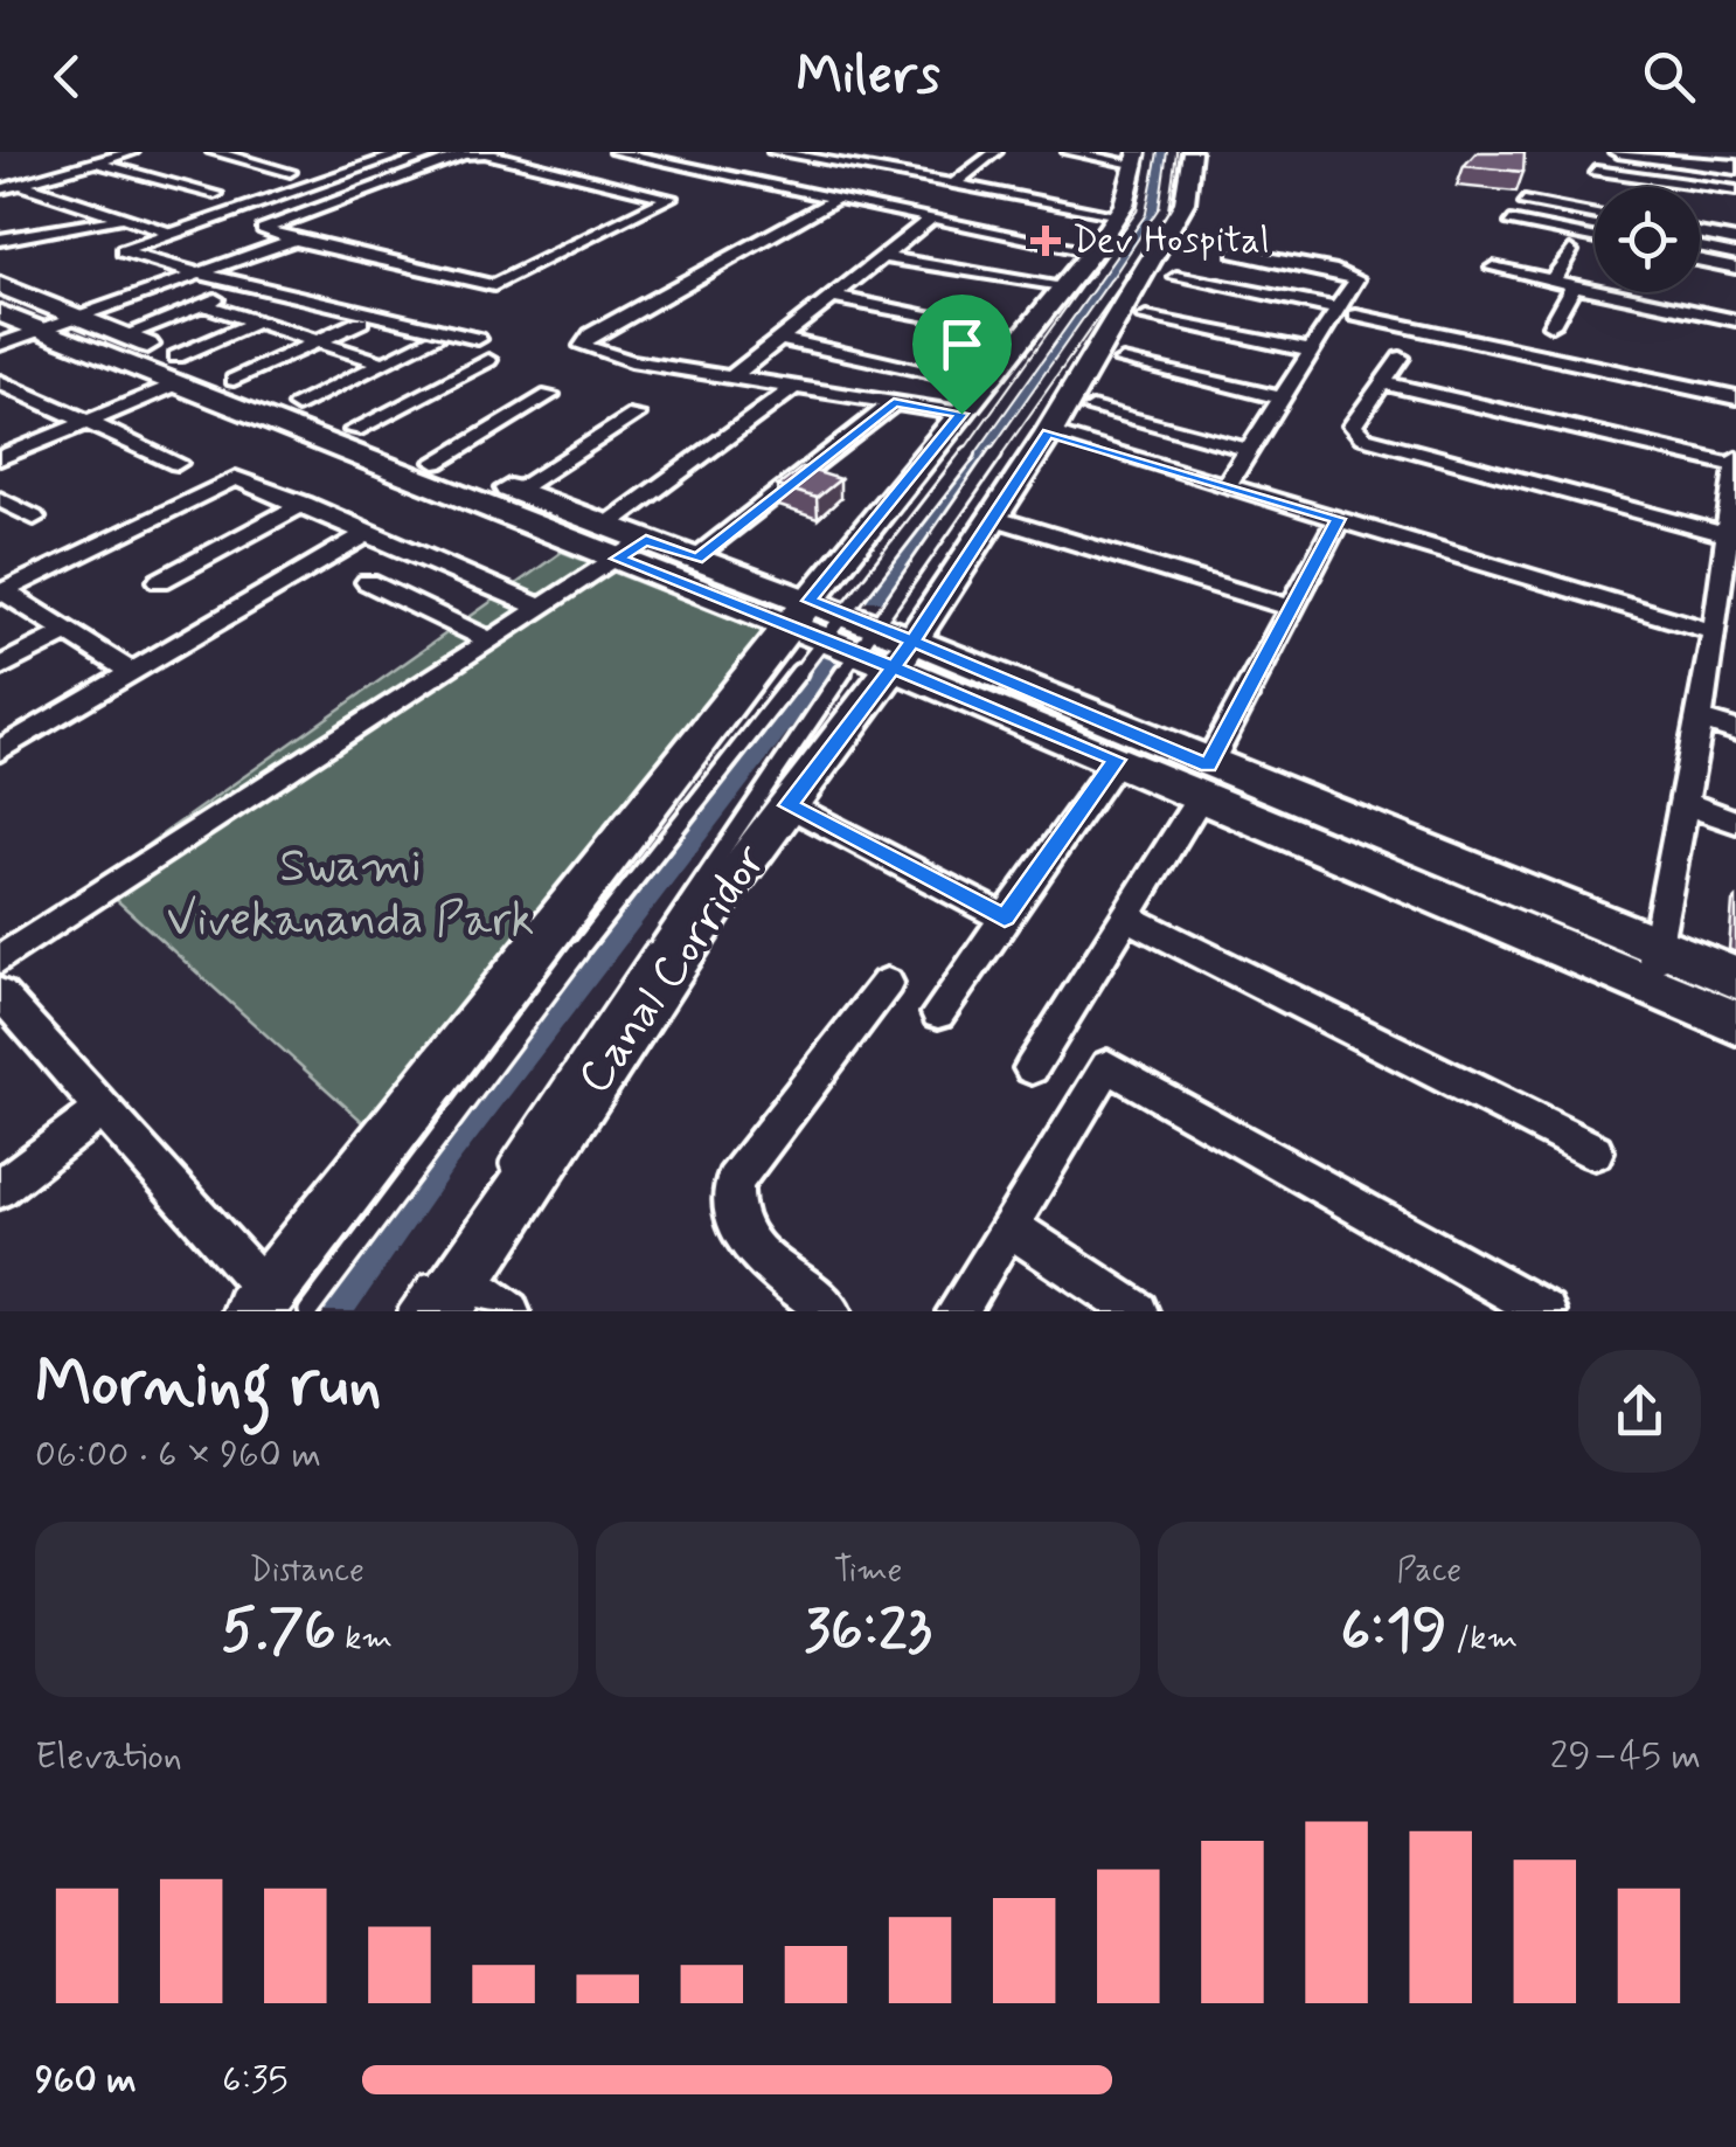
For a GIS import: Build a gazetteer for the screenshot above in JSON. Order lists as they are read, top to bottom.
{
  "streets": {
    "street": ["Canal Corridor"]
  },
  "parks": ["Swami Vivekananda Park"],
  "places": {
    "health": ["Dev Hospital"]
  },
  "page": {
    "header": "Milers",
    "heading": ["Morning run", "06:00 · 6 × 960 m"],
    "stats": [
      ["Distance", "5.76 km"],
      ["Time", "36:23"],
      ["Pace", "6:19 /km"]
    ],
    "chart": ["Elevation", "29–45 m"],
    "list": [
      {
        "name": "960 m",
        "note": "6:35"
      }
    ]
  }
}
